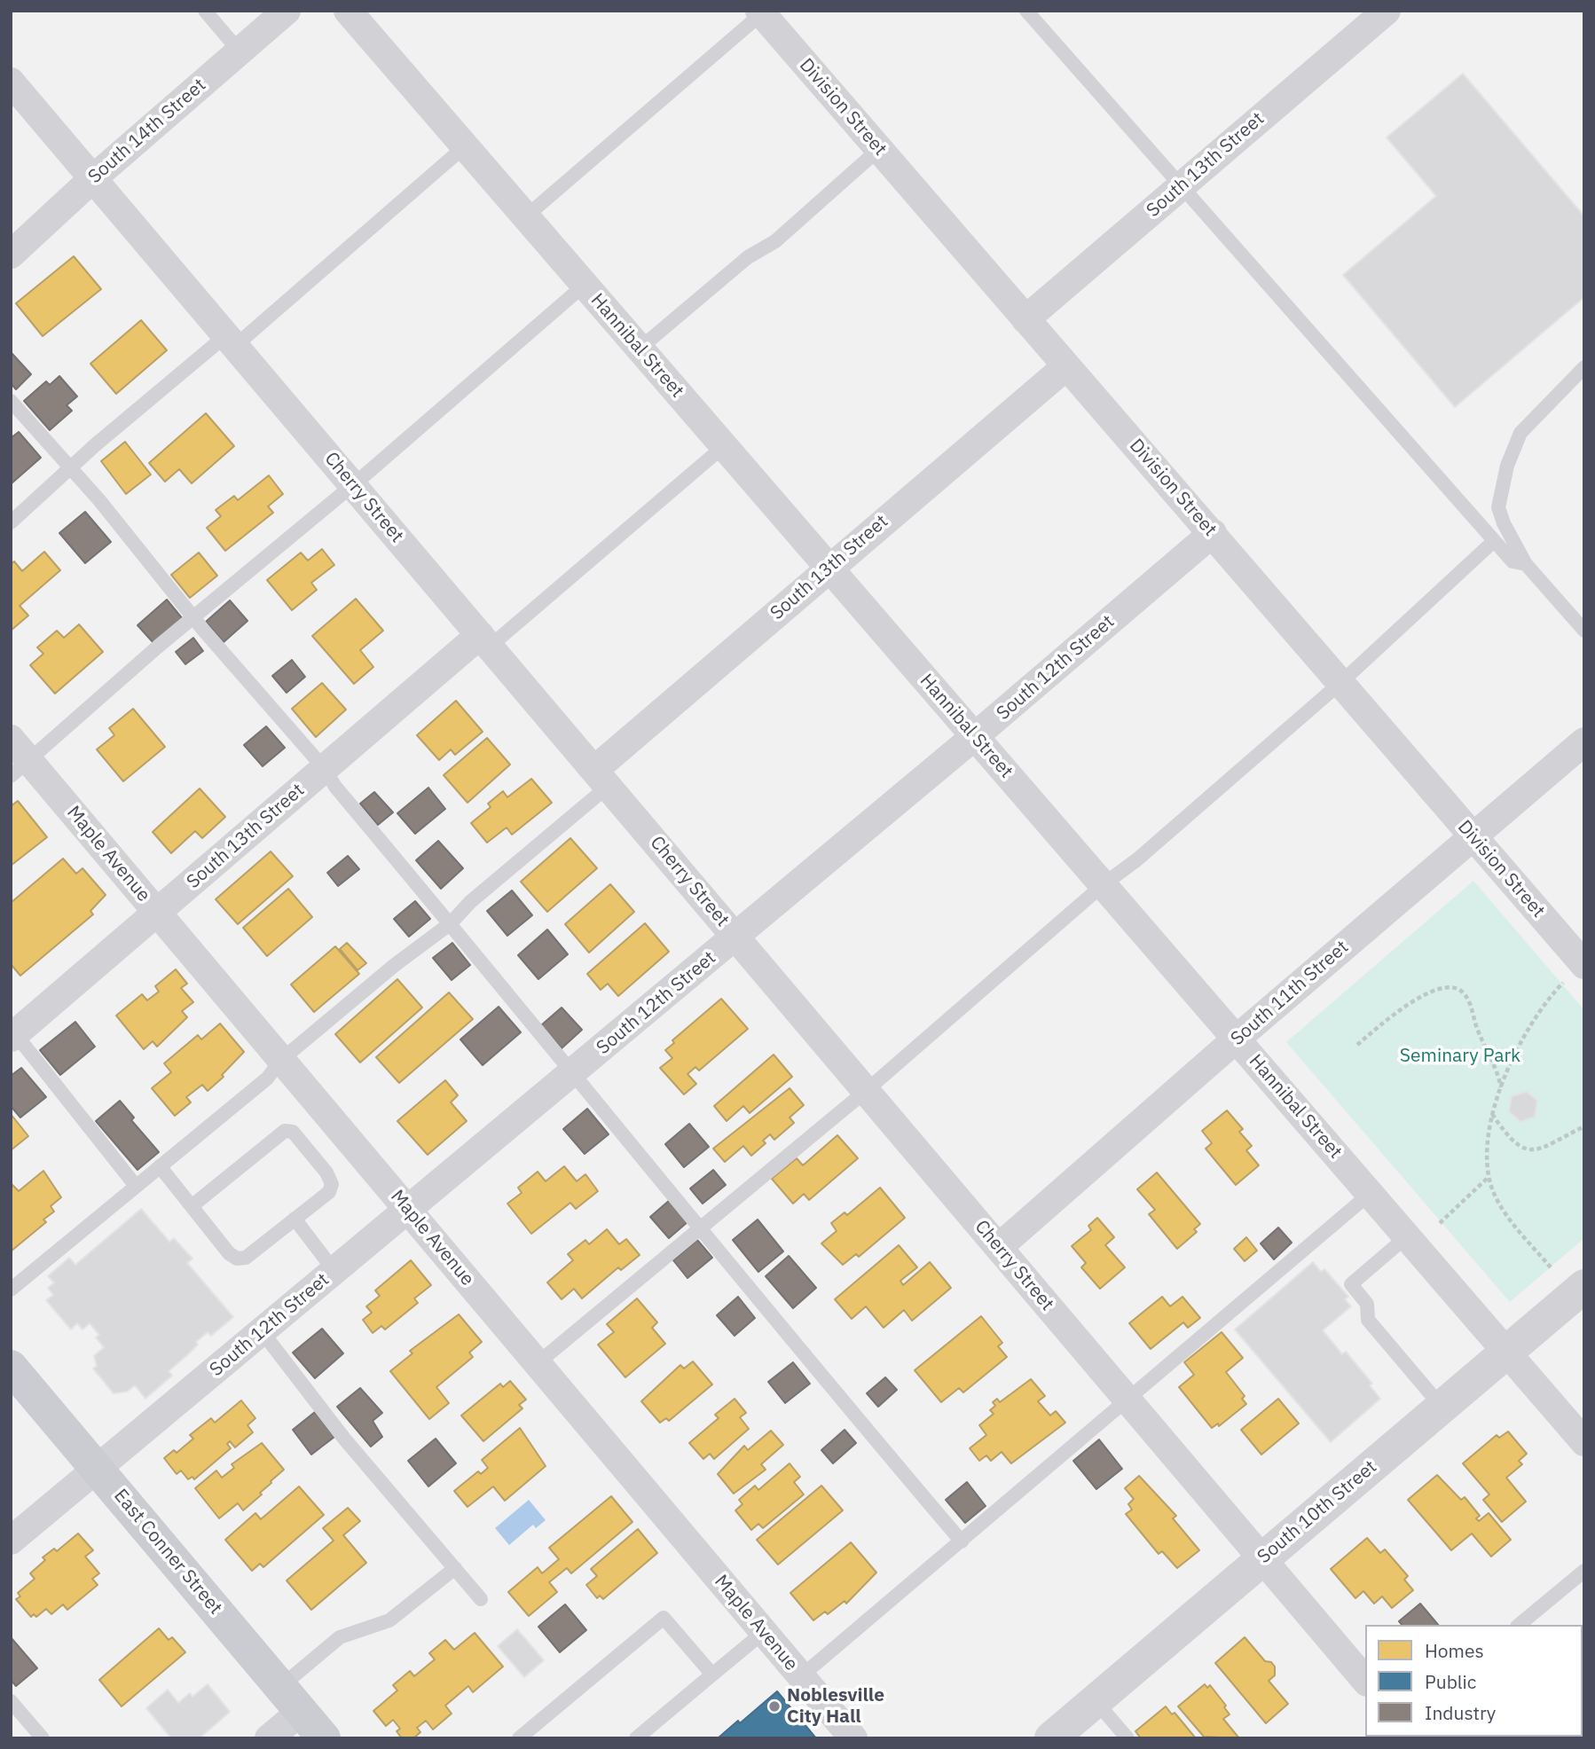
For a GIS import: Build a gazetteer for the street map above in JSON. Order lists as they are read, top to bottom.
{
  "streets": {
    "main road": ["South 10th Street", "East Conner Street"],
    "street": [
      "Division Street",
      "South 14th Street",
      "South 13th Street",
      "Hannibal Street",
      "Cherry Street",
      "South 12th Street",
      "Maple Avenue",
      "South 11th Street"
    ]
  },
  "crossings": [
    ["Division Street", "South 13th Street"],
    ["Division Street", "South 12th Street"],
    ["Division Street", "South 11th Street"],
    ["South 14th Street", "Cherry Street"],
    ["South 13th Street", "Hannibal Street"],
    ["South 13th Street", "Cherry Street"],
    ["South 13th Street", "Maple Avenue"],
    ["Hannibal Street", "South 12th Street"],
    ["Hannibal Street", "South 11th Street"],
    ["Hannibal Street", "South 10th Street"],
    ["Cherry Street", "South 12th Street"],
    ["Cherry Street", "South 11th Street"],
    ["Cherry Street", "South 10th Street"],
    ["South 12th Street", "Maple Avenue"],
    ["South 12th Street", "East Conner Street"]
  ],
  "parks": ["Seminary Park"],
  "places": ["Noblesville City Hall"],
  "legend": ["Homes", "Public", "Industry"]
}
